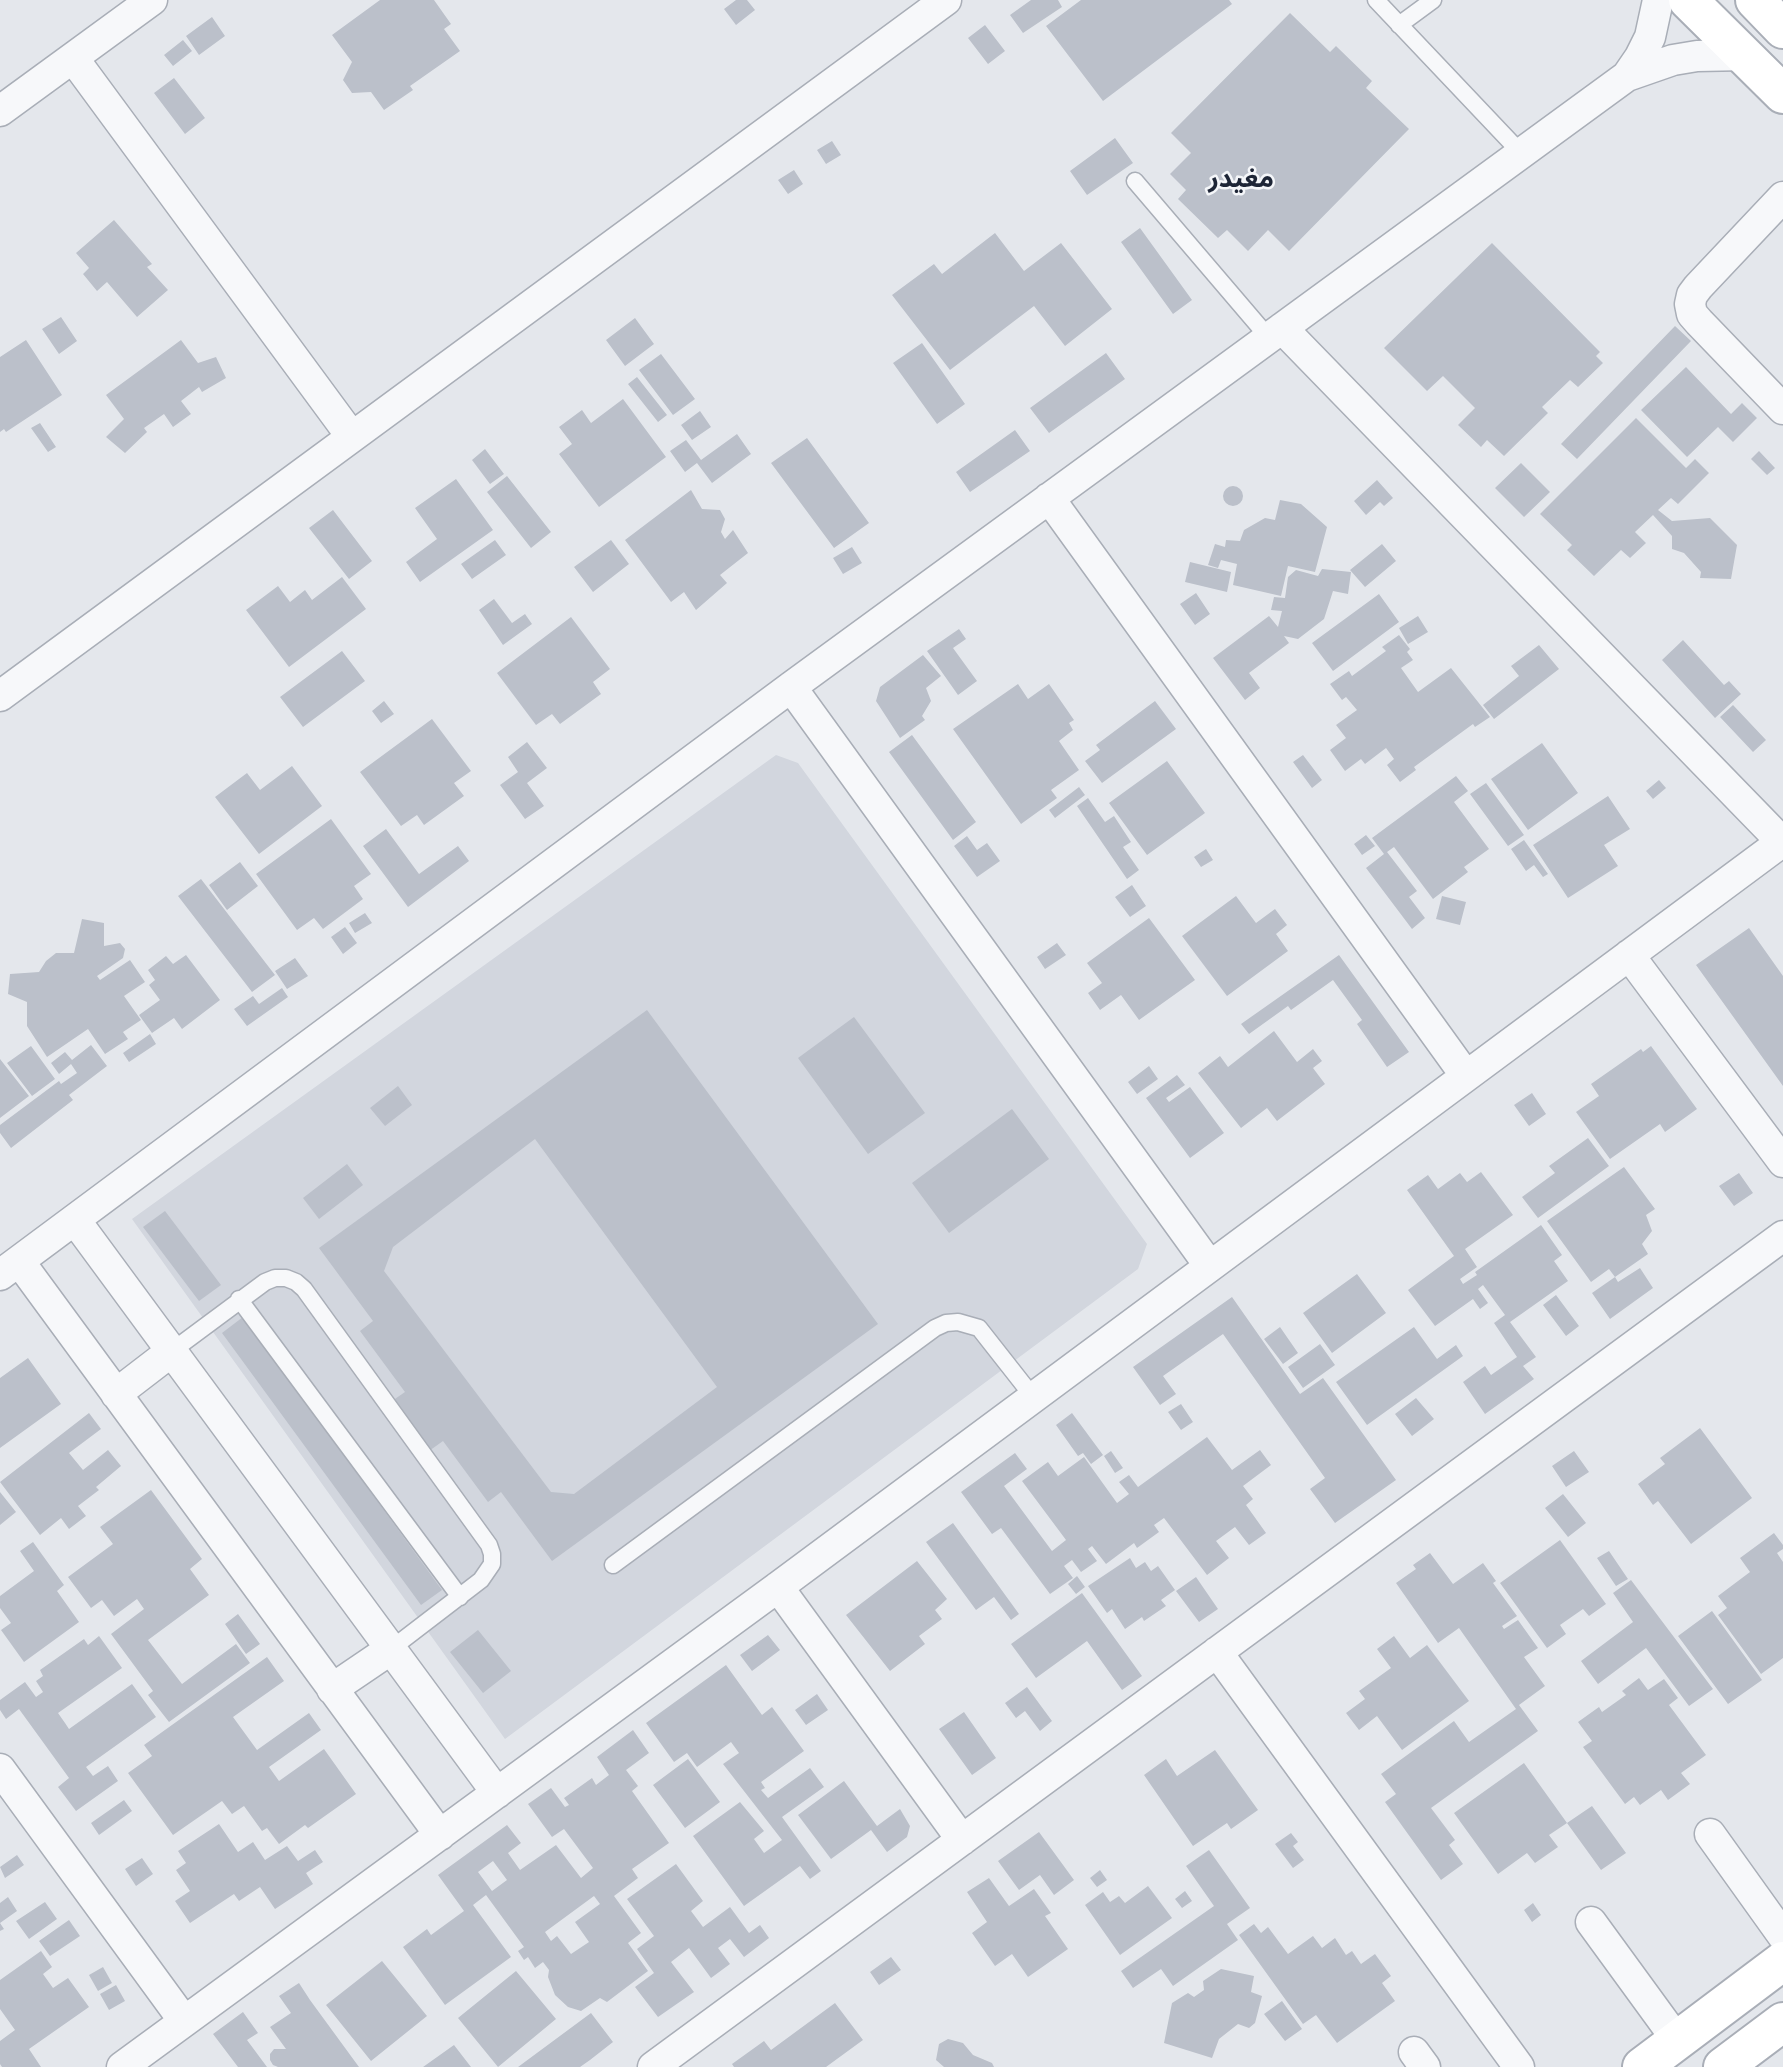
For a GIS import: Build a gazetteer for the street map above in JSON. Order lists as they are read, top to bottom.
{
  "districts": ["مغيدر"]
}
